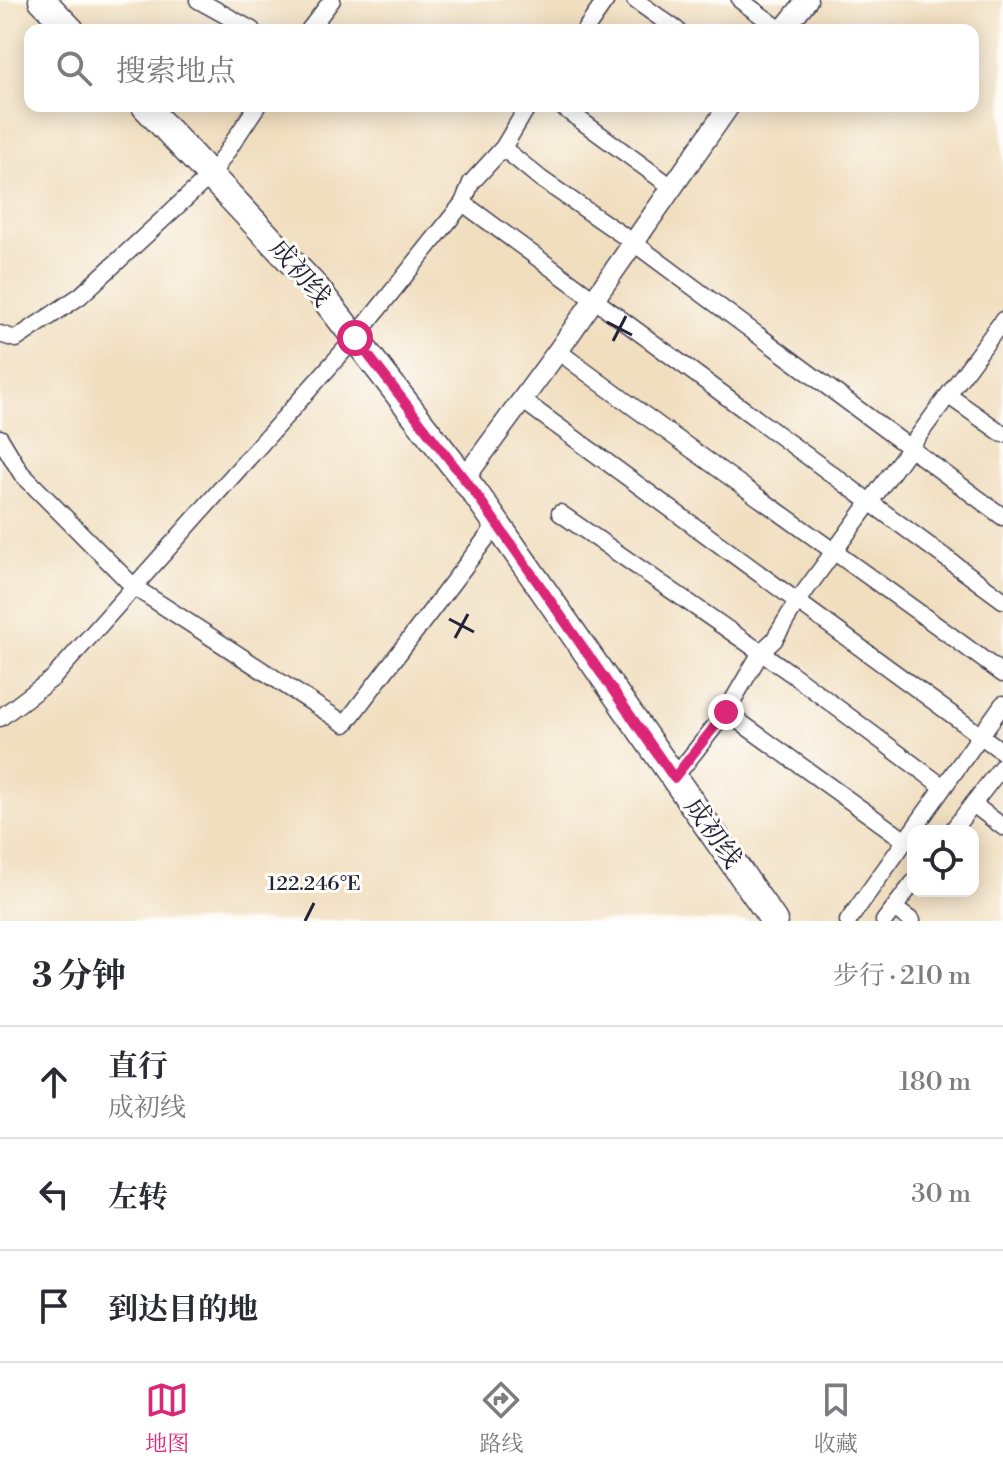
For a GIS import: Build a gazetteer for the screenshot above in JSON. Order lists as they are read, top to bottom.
{
  "streets": {
    "main road": ["成初线"]
  },
  "page": {
    "search": "搜索地点",
    "heading": ["3 分钟", "步行 · 210 m"],
    "list": [
      ["直行", "成初线", "180 m"],
      ["左转", "30 m"],
      "到达目的地"
    ],
    "nav": ["地图", "路线", "收藏"]
  },
  "coordinates": ["122.246°E"]
}
